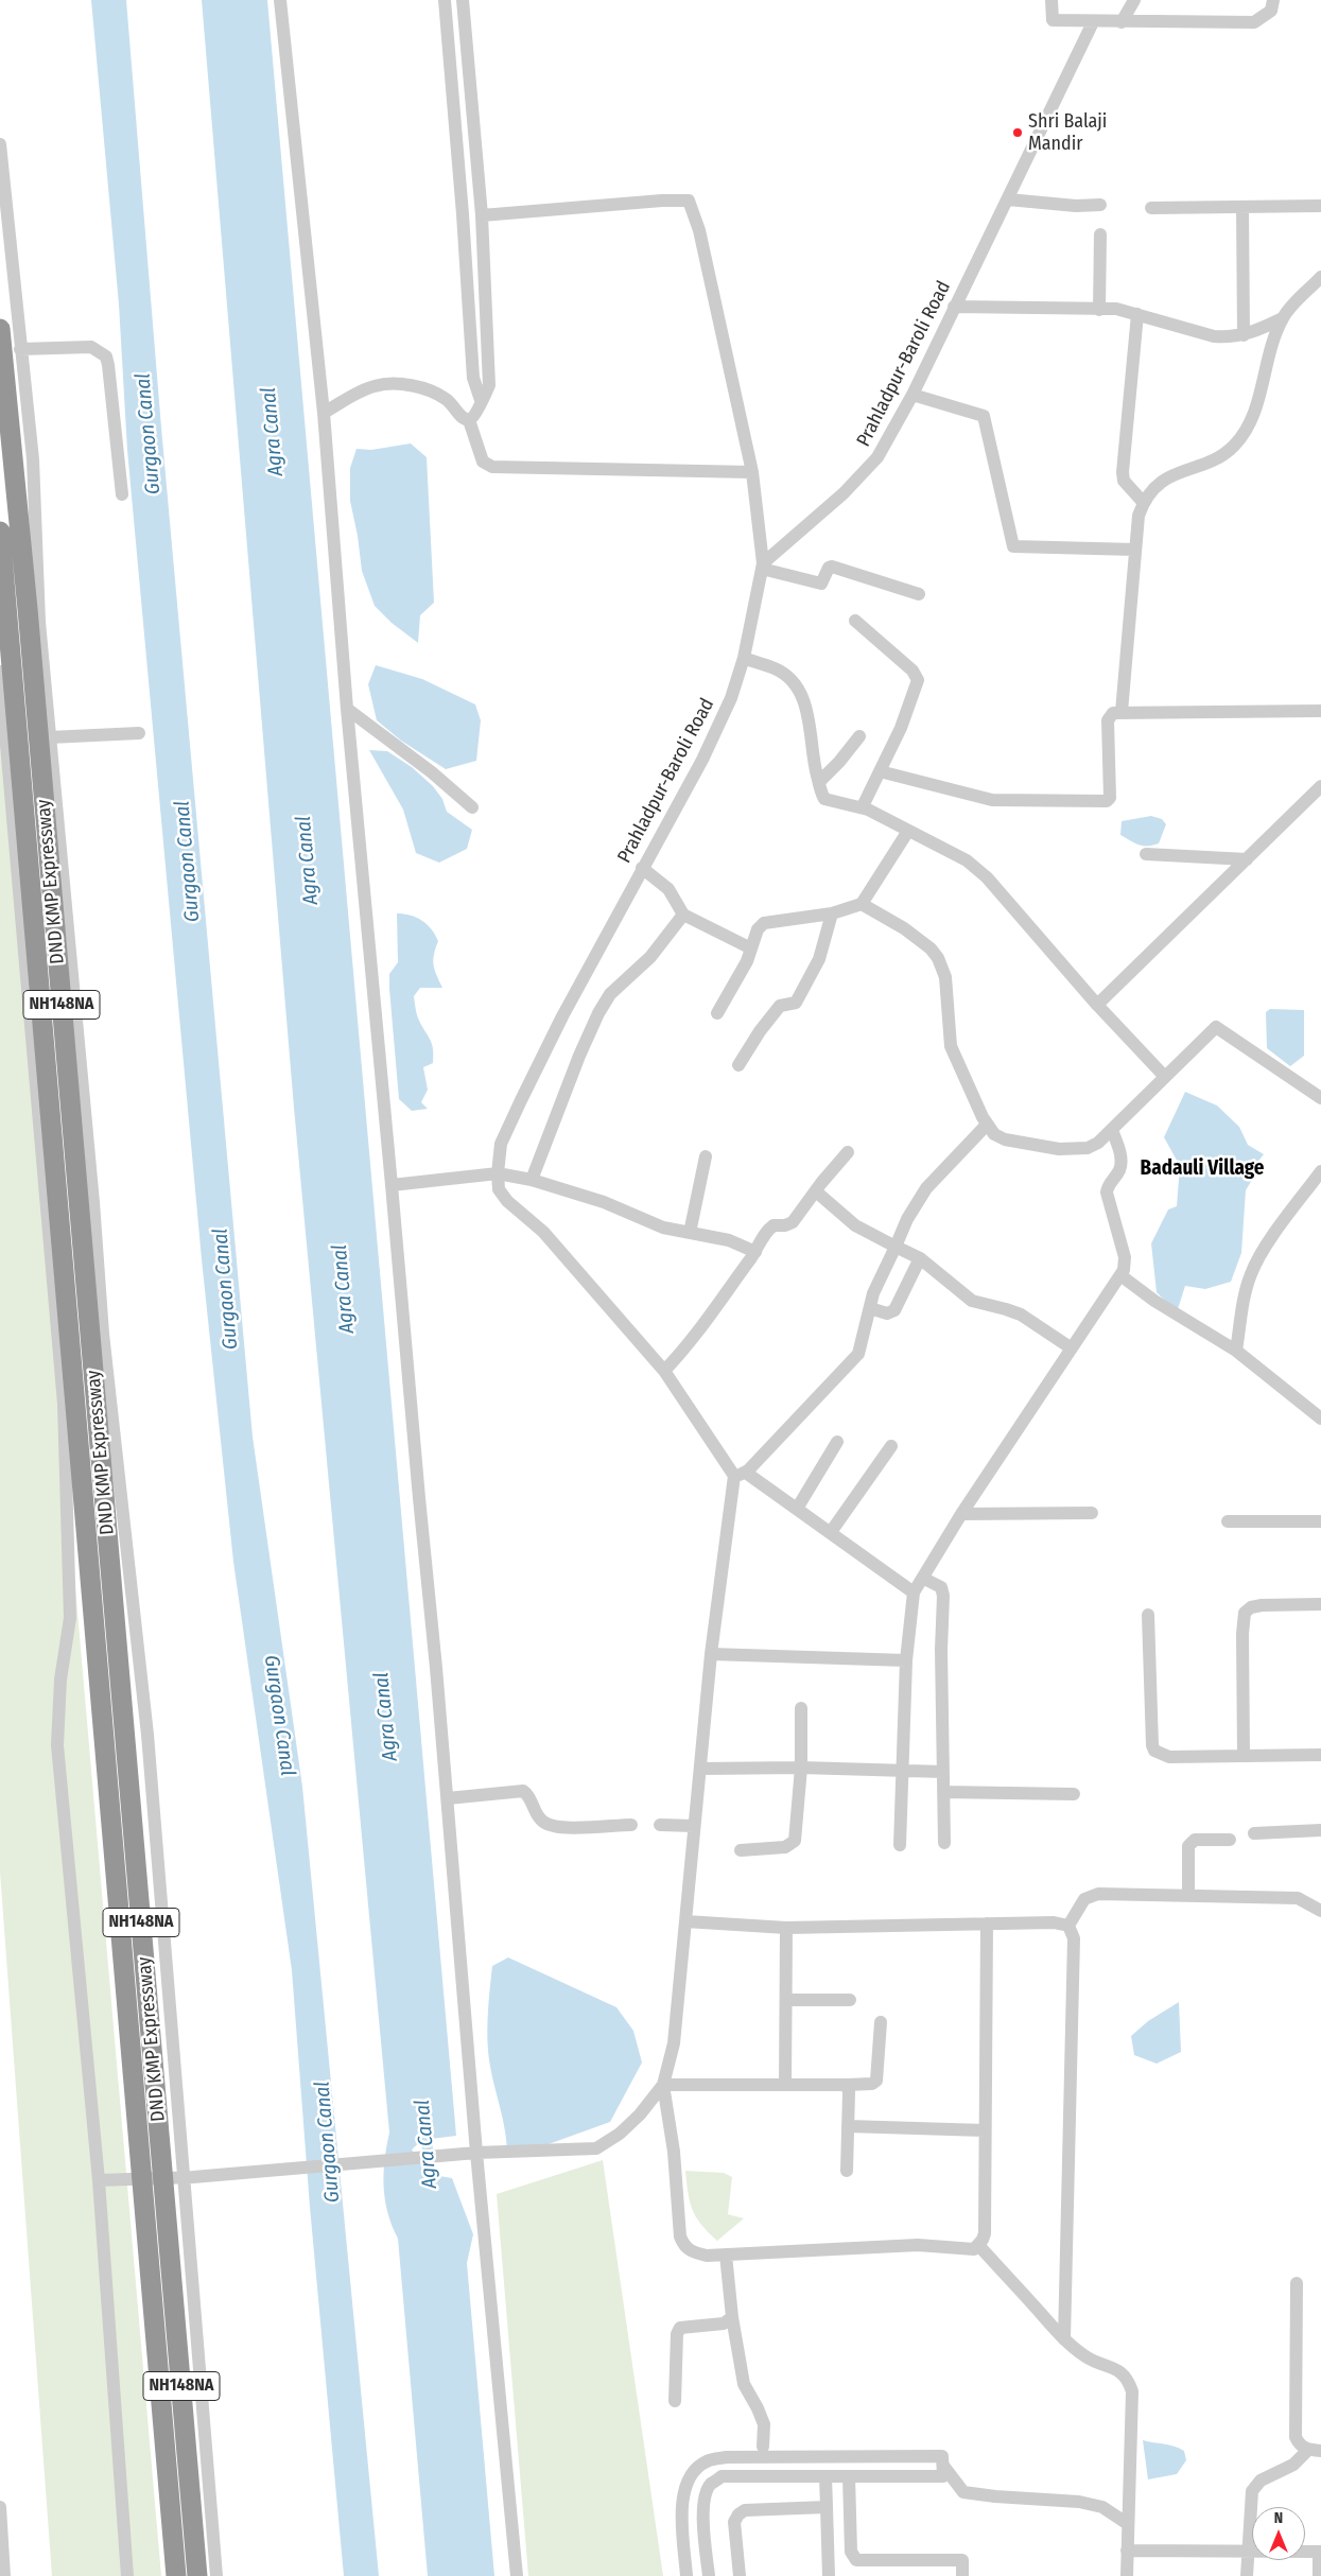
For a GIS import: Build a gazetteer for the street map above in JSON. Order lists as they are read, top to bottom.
{
  "streets": {
    "highway": ["DND KMP Expressway", "NH148NA"],
    "street": ["Prahladpur-Baroli Road"]
  },
  "districts": ["Badauli Village"],
  "water": ["Agra Canal", "Gurgaon Canal"],
  "places": ["Shri Balaji Mandir"],
  "north": "top"
}
